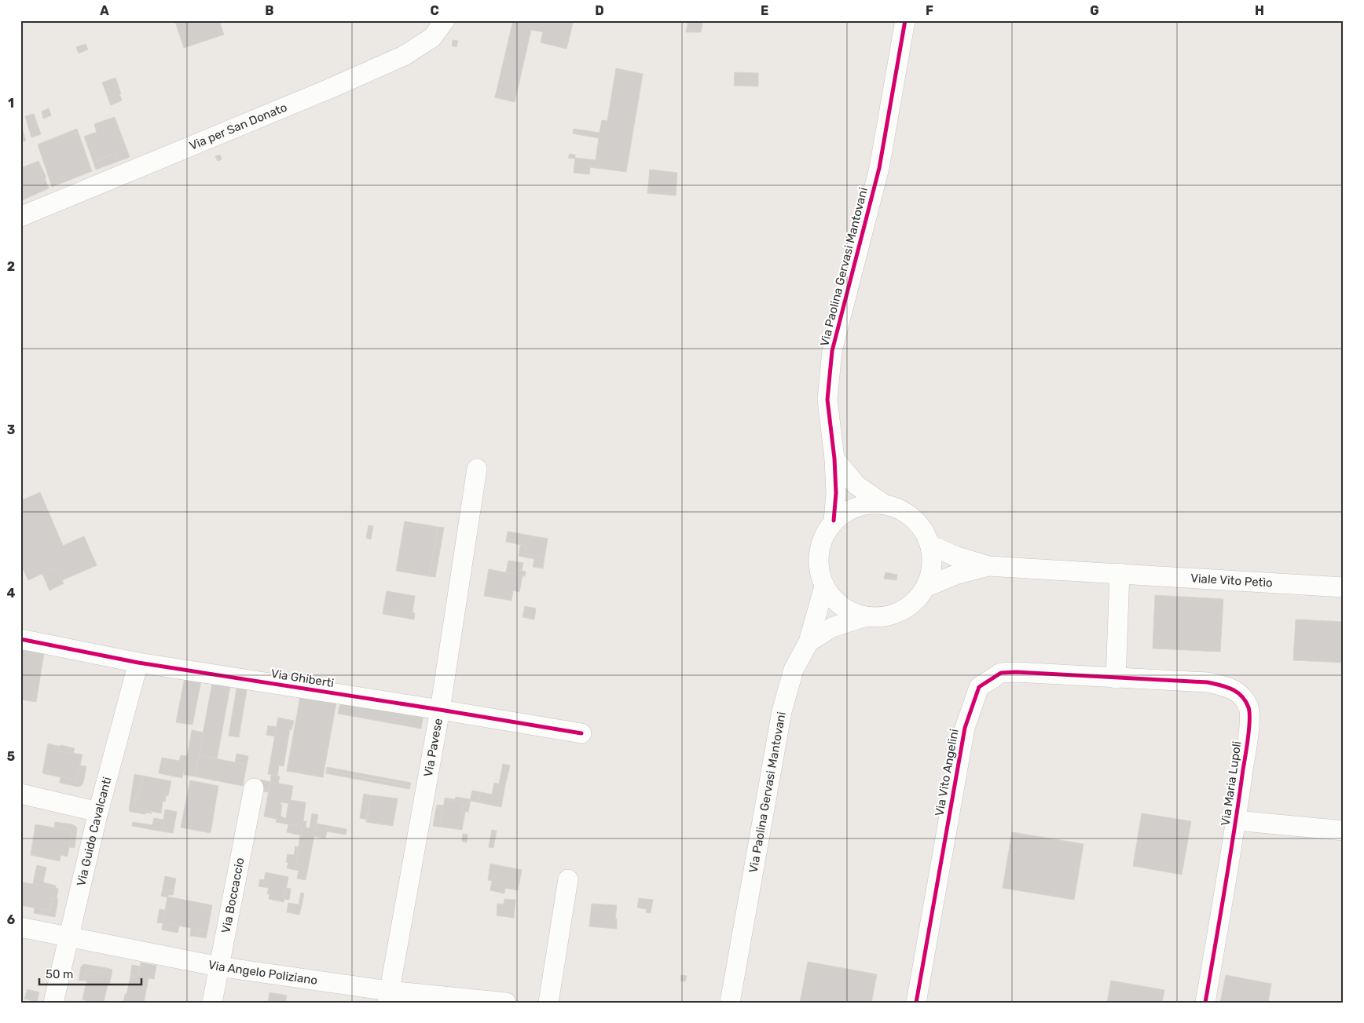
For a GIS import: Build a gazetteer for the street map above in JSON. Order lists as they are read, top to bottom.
{
  "streets": {
    "street": [
      "Via per San Donato",
      "Via Paolina Gervasi Mantovani",
      "Viale Vito Petìo",
      "Via Ghiberti",
      "Via Pavese",
      "Via Vito Angelini",
      "Via Maria Lupoli",
      "Via Guido Cavalcanti",
      "Via Boccaccio",
      "Via Angelo Poliziano"
    ]
  },
  "crossings": [
    ["Via Ghiberti", "Via Pavese"],
    ["Via Ghiberti", "Via Guido Cavalcanti"],
    ["Via Pavese", "Via Angelo Poliziano"],
    ["Via Vito Angelini", "Via Maria Lupoli"],
    ["Via Guido Cavalcanti", "Via Angelo Poliziano"],
    ["Via Boccaccio", "Via Angelo Poliziano"]
  ],
  "scale_bar": "50 m",
  "grid": {
    "columns": [
      "A",
      "B",
      "C",
      "D",
      "E",
      "F",
      "G",
      "H"
    ],
    "rows": [
      "1",
      "2",
      "3",
      "4",
      "5",
      "6"
    ]
  }
}
